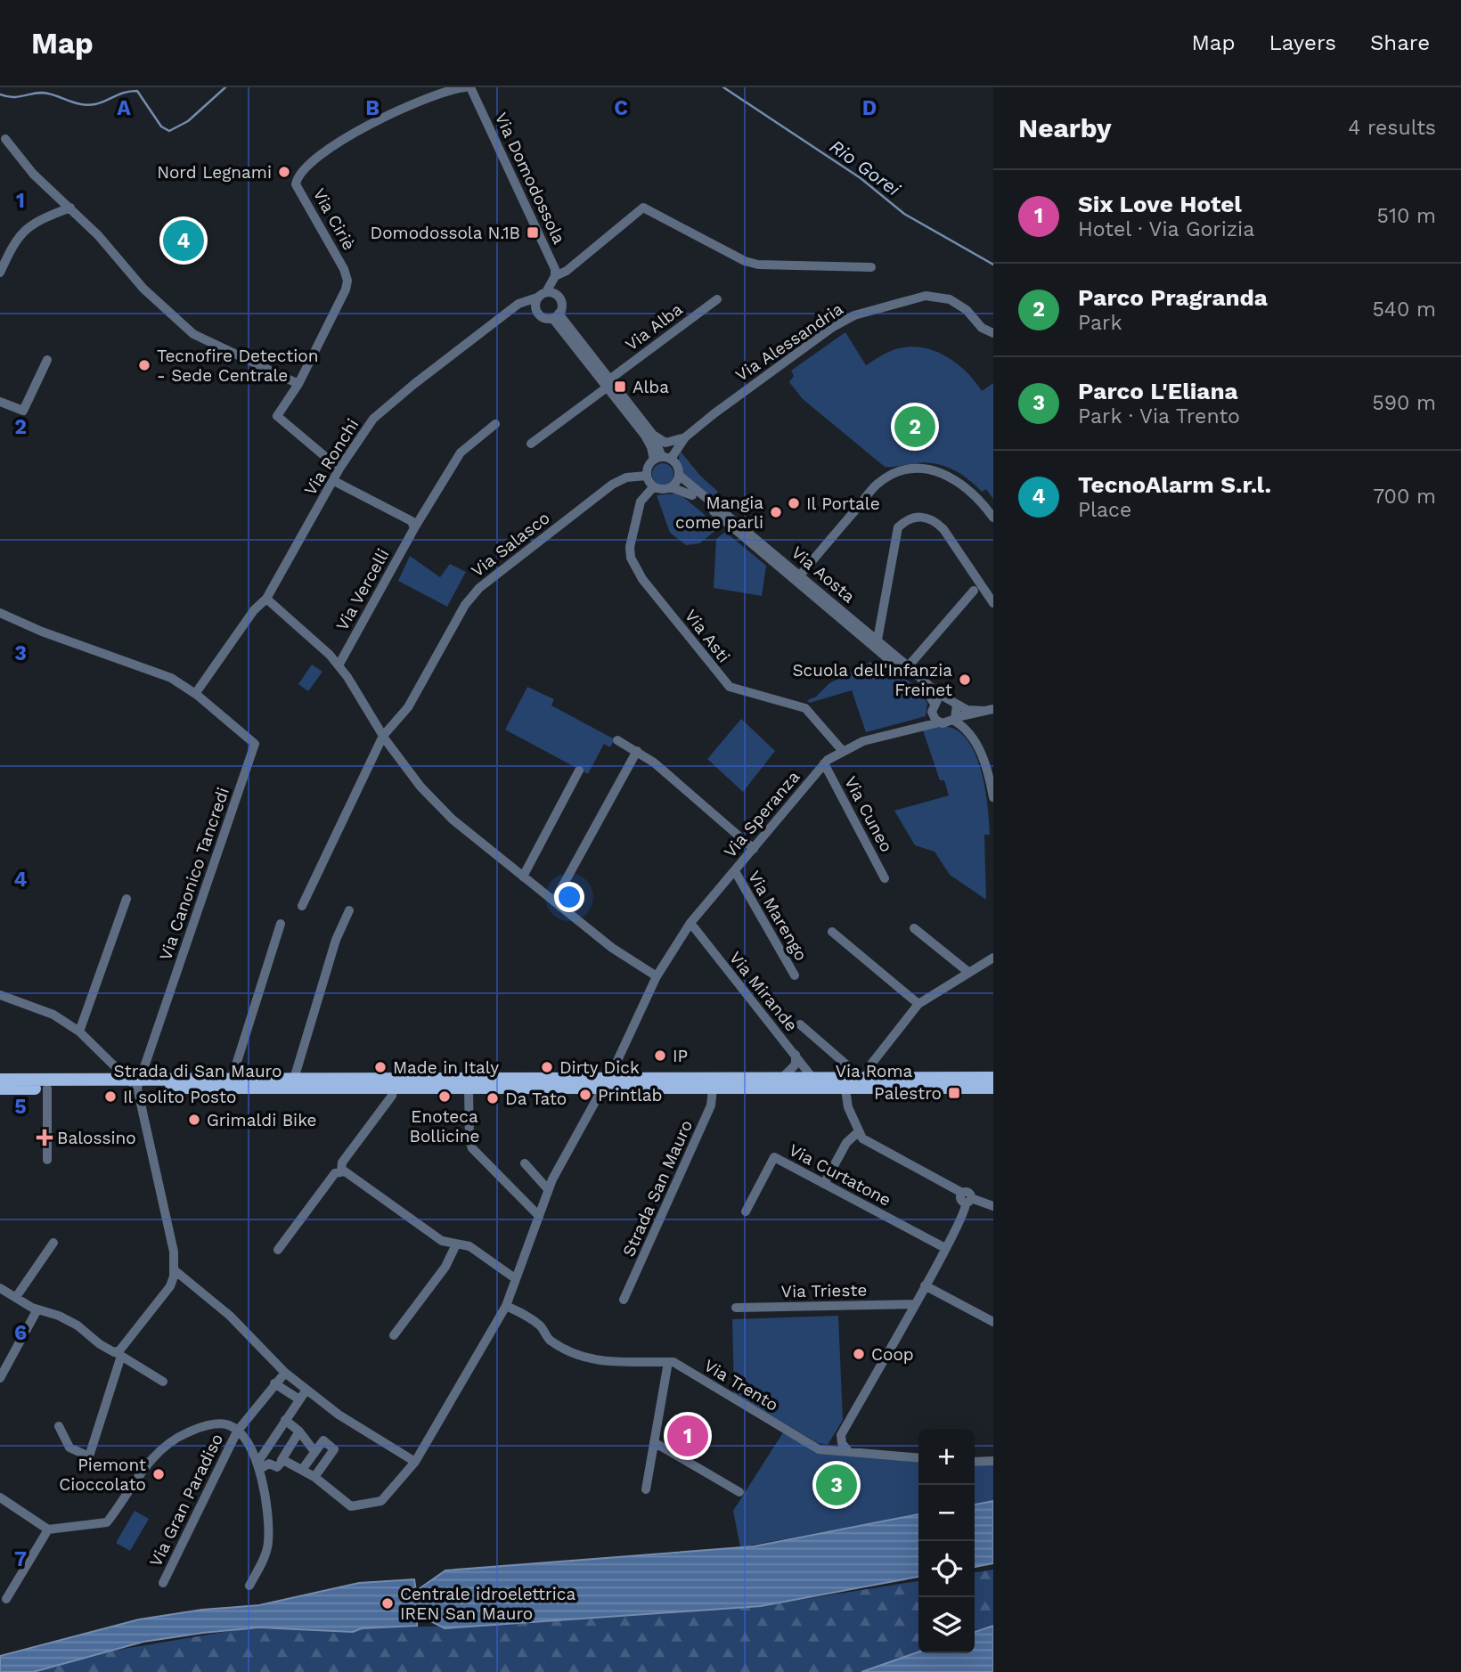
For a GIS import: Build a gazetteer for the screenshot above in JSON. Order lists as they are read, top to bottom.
{
  "streets": {
    "main road": ["Strada di San Mauro", "Via Roma"],
    "street": [
      "Via Domodossola",
      "Via Ciriè",
      "Via Alba",
      "Via Alessandria",
      "Via Ronchi",
      "Via Salasco",
      "Via Aosta",
      "Via Vercelli",
      "Via Asti",
      "Via Speranza",
      "Via Cuneo",
      "Via Canonico Tancredi",
      "Via Marengo",
      "Via Mirande",
      "Via Curtatone",
      "Strada San Mauro",
      "Via Trieste",
      "Via Trento",
      "Via Gran Paradiso"
    ]
  },
  "crossings": [
    ["Via Ciriè", "Via Ronchi"],
    ["Via Alessandria", "Via Salasco"],
    ["Via Alessandria", "Via Aosta"],
    ["Via Alessandria", "Via Asti"],
    ["Via Ronchi", "Via Canonico Tancredi"],
    ["Via Salasco", "Via Aosta"],
    ["Via Salasco", "Via Asti"],
    ["Via Aosta", "Via Asti"],
    ["Via Aosta", "Via Speranza"],
    ["Via Asti", "Via Speranza"],
    ["Via Speranza", "Via Cuneo"],
    ["Via Speranza", "Via Marengo"],
    ["Via Speranza", "Via Mirande"],
    ["Via Speranza", "Strada di San Mauro"],
    ["Via Canonico Tancredi", "Strada di San Mauro"],
    ["Via Mirande", "Via Roma"],
    ["Strada di San Mauro", "Via Roma"],
    ["Strada di San Mauro", "Strada San Mauro"]
  ],
  "water": ["Rio Gorei"],
  "places": {
    "other": [
      "Nord Legnami",
      "Tecnofire Detection - Sede Centrale",
      "Il Portale",
      "Mangia come parli",
      "Scuola dell'Infanzia Freinet",
      "IP",
      "Made in Italy",
      "Dirty Dick",
      "Printlab",
      "Il solito Posto",
      "Enoteca Bollicine",
      "Da Tato",
      "Grimaldi Bike",
      "Coop",
      "Piemont Cioccolato",
      "Centrale idroelettrica IREN San Mauro"
    ],
    "transit": ["Domodossola N.1B", "Alba", "Palestro"],
    "health": ["Balossino"]
  },
  "page": {
    "header": "Map",
    "nav": ["Map", "Layers", "Share"],
    "heading": ["Nearby", "4 results"],
    "list": [
      {
        "mark": "1",
        "name": "Six Love Hotel",
        "note": "Hotel · Via Gorizia",
        "value": "510 m"
      },
      {
        "mark": "2",
        "name": "Parco Pragranda",
        "note": "Park",
        "value": "540 m"
      },
      {
        "mark": "3",
        "name": "Parco L'Eliana",
        "note": "Park · Via Trento",
        "value": "590 m"
      },
      {
        "mark": "4",
        "name": "TecnoAlarm S.r.l.",
        "note": "Place",
        "value": "700 m"
      }
    ],
    "pins": [
      "4",
      "2",
      "1",
      "3"
    ],
    "map_buttons": ["+", "−"]
  },
  "grid": {
    "columns": [
      "A",
      "B",
      "C",
      "D"
    ],
    "rows": [
      "1",
      "2",
      "3",
      "4",
      "5",
      "6",
      "7"
    ]
  }
}
